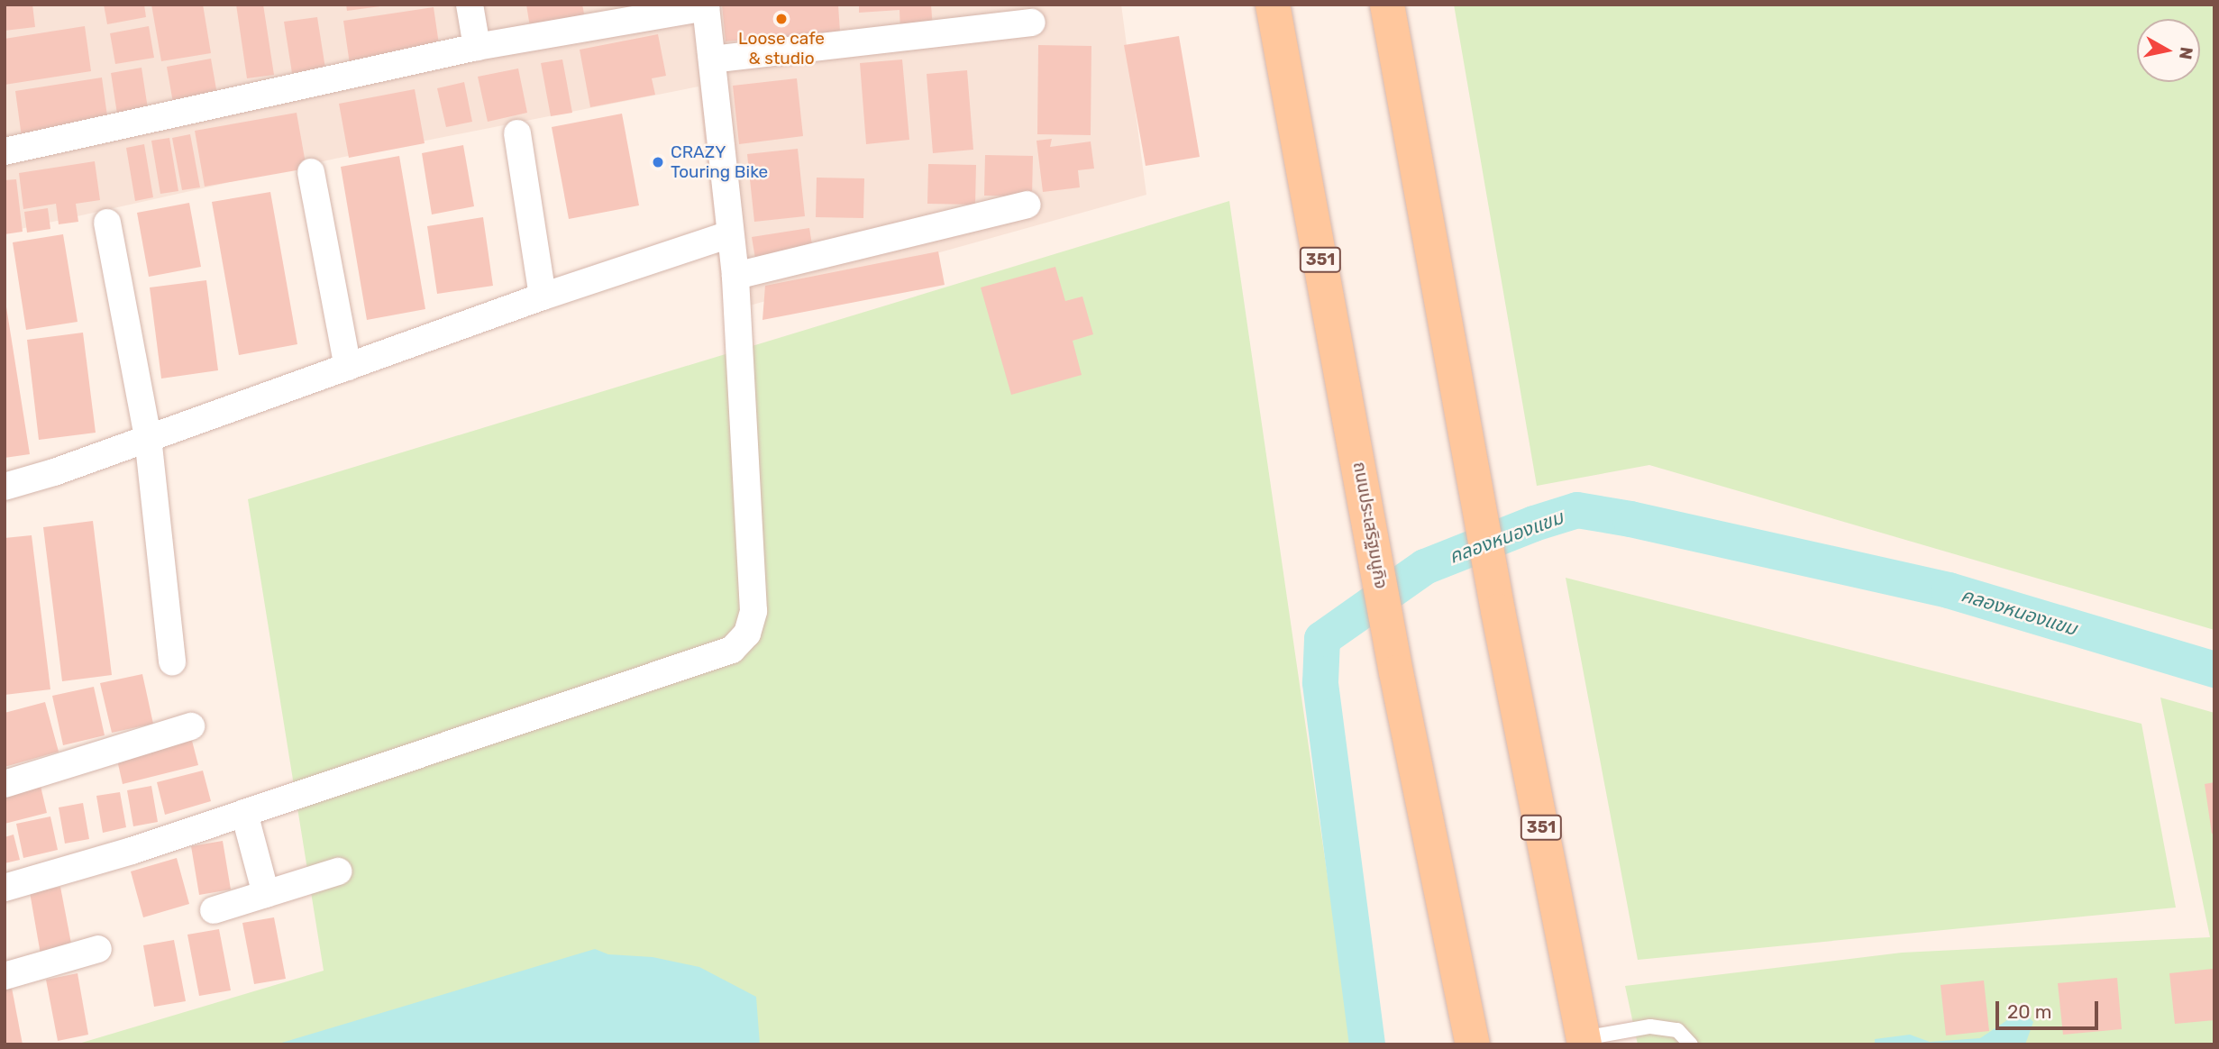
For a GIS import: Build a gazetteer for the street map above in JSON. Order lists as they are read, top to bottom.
{
  "streets": {
    "main road": ["351", "ถนนประเสริฐมนูกิจ"]
  },
  "water": ["คลองหนองแขม"],
  "places": ["Loose cafe & studio", "CRAZY Touring Bike"],
  "scale_bar": "20 m",
  "north": "right"
}
